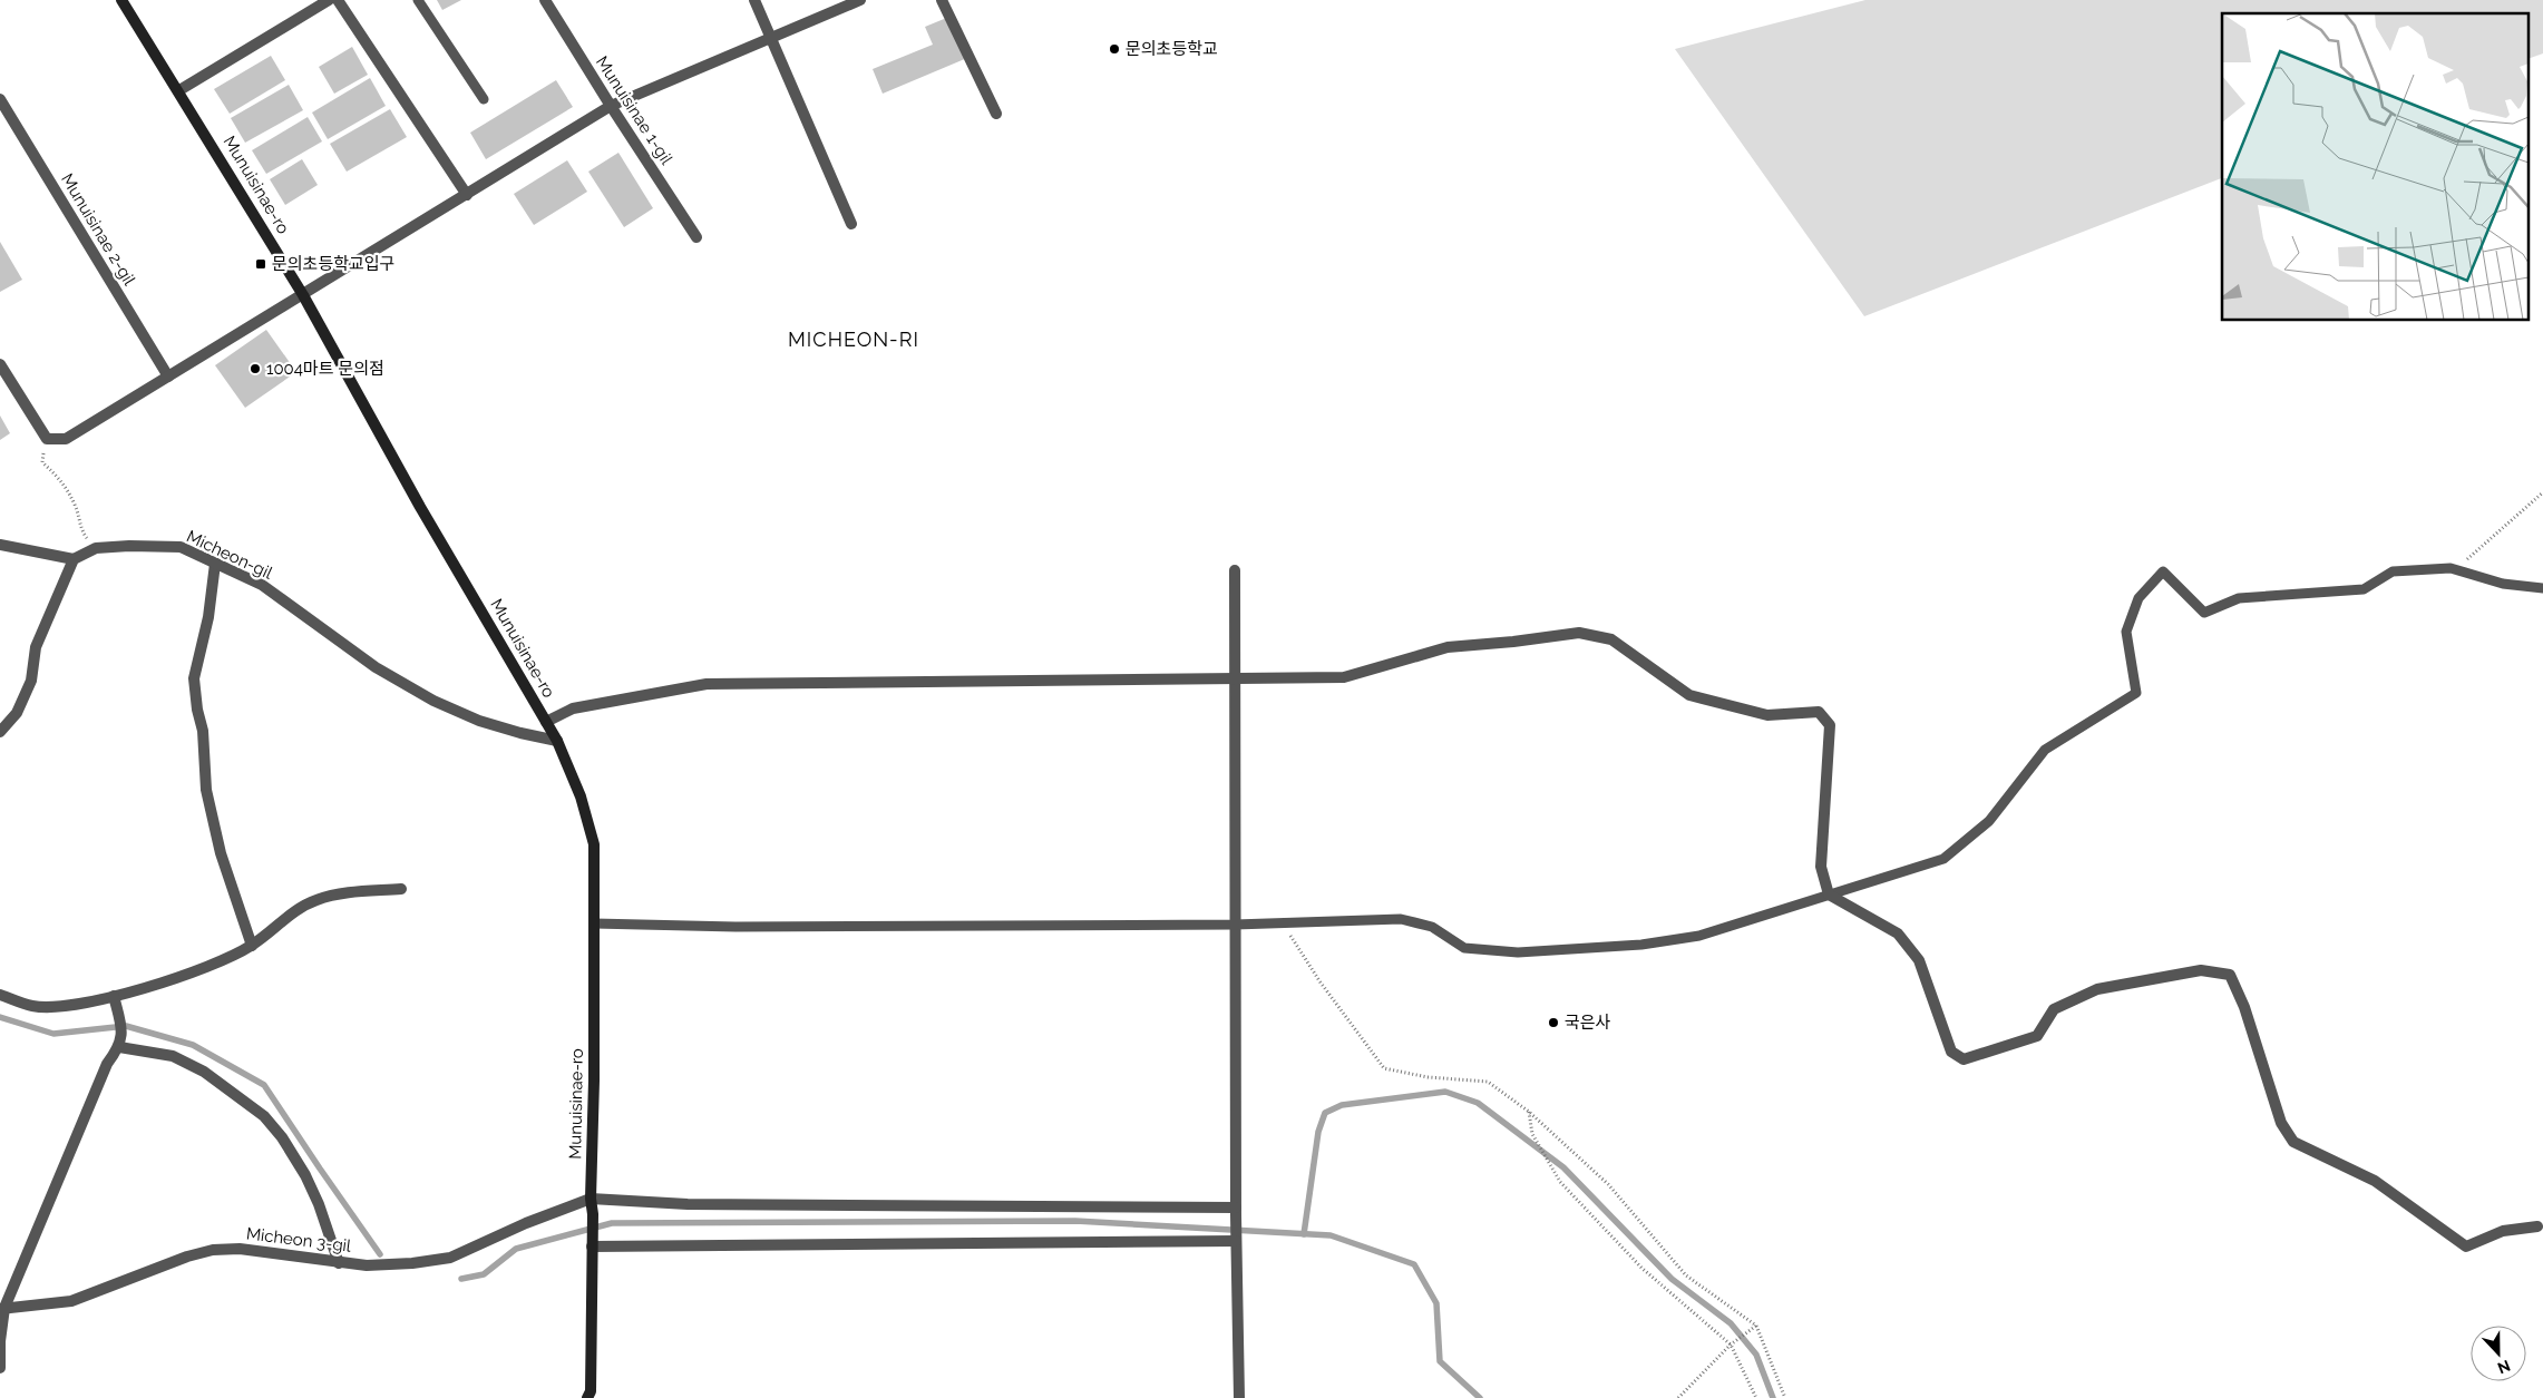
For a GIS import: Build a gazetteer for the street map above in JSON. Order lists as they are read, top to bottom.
{
  "streets": {
    "street": [
      "Munuisinae 1-gil",
      "Munuisinae-ro",
      "Munuisinae 2-gil",
      "Micheon-gil",
      "Micheon 3-gil"
    ]
  },
  "crossings": [
    ["Munuisinae-ro", "Micheon-gil"],
    ["Munuisinae-ro", "Micheon 3-gil"]
  ],
  "districts": ["MICHEON-RI"],
  "places": {
    "other": ["문의초등학교", "1004마트 문의점", "국은사"],
    "transit": ["문의초등학교입구"]
  },
  "north": "bottom"
}
